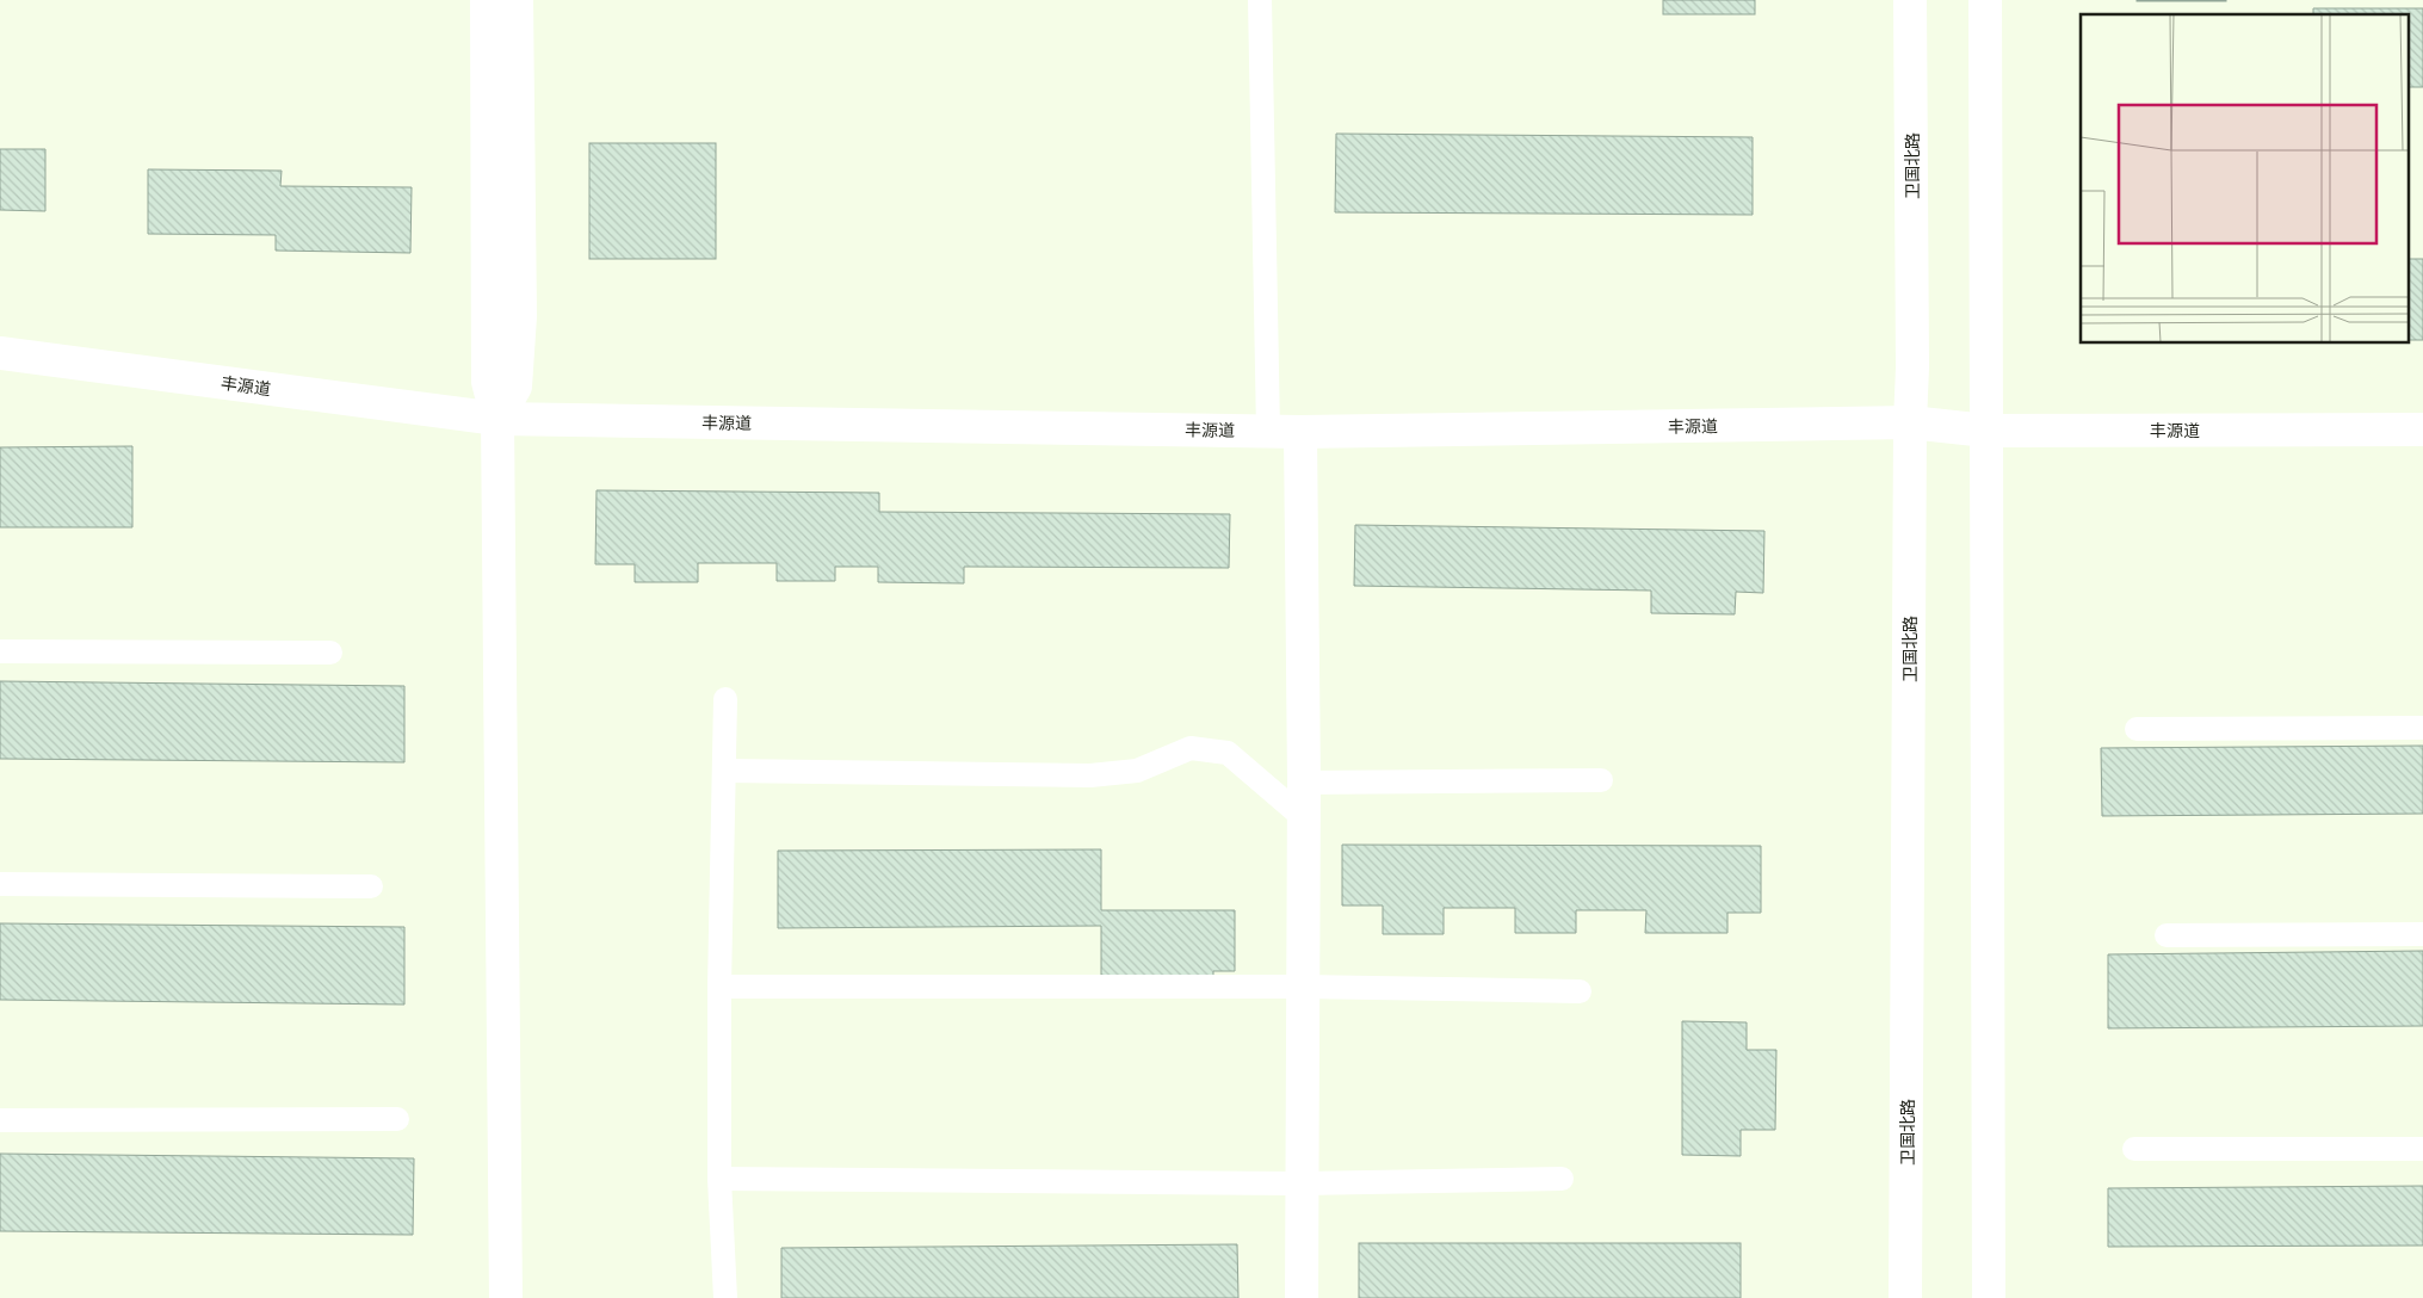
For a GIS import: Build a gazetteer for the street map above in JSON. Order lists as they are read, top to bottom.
{
  "streets": {
    "street": ["卫国北路", "丰源道"]
  },
  "crossings": [
    ["卫国北路", "丰源道"]
  ]
}
